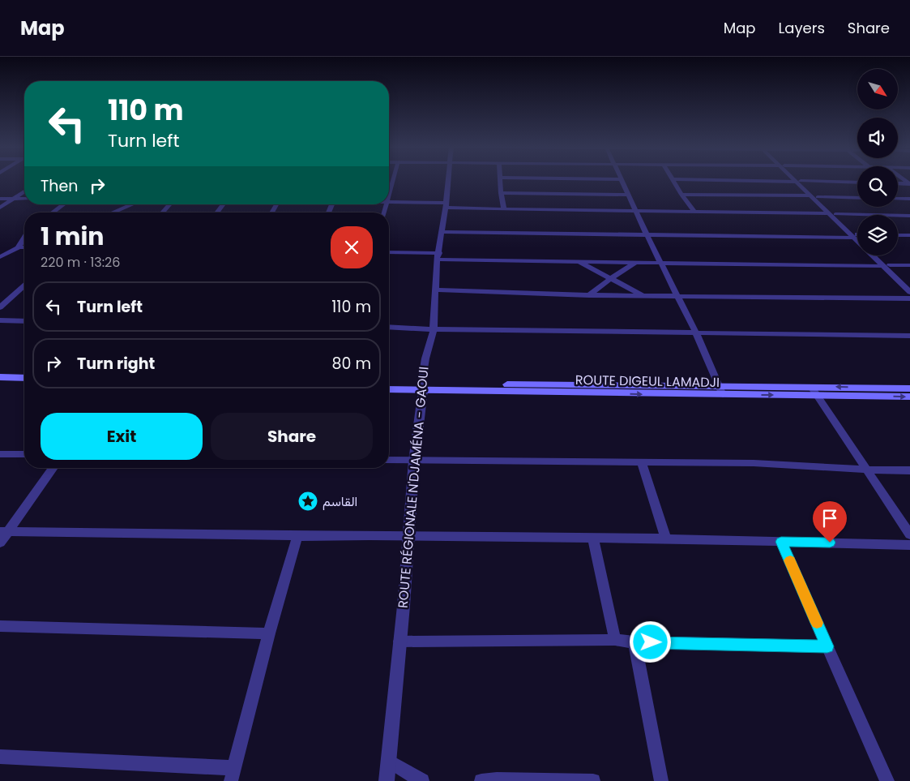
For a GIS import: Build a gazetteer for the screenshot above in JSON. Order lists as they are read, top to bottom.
{
  "streets": {
    "main road": ["ROUTE DIGEUL LAMADJI"],
    "street": ["ROUTE RÉGIONALE N'DJAMÉNA - GAOUI"]
  },
  "crossings": [
    ["ROUTE DIGEUL LAMADJI", "ROUTE RÉGIONALE N'DJAMÉNA - GAOUI"]
  ],
  "places": {
    "place": ["القاسم"]
  },
  "north": "bottom right",
  "page": {
    "header": "Map",
    "nav": ["Map", "Layers", "Share"],
    "turn": ["110 m", "Turn left"],
    "then": "Then",
    "heading": ["1 min", "220 m · 13:26"],
    "list": [
      {
        "name": "Turn left",
        "value": "110 m"
      },
      {
        "name": "Turn right",
        "value": "80 m"
      }
    ],
    "buttons": ["Exit", "Share"]
  }
}
